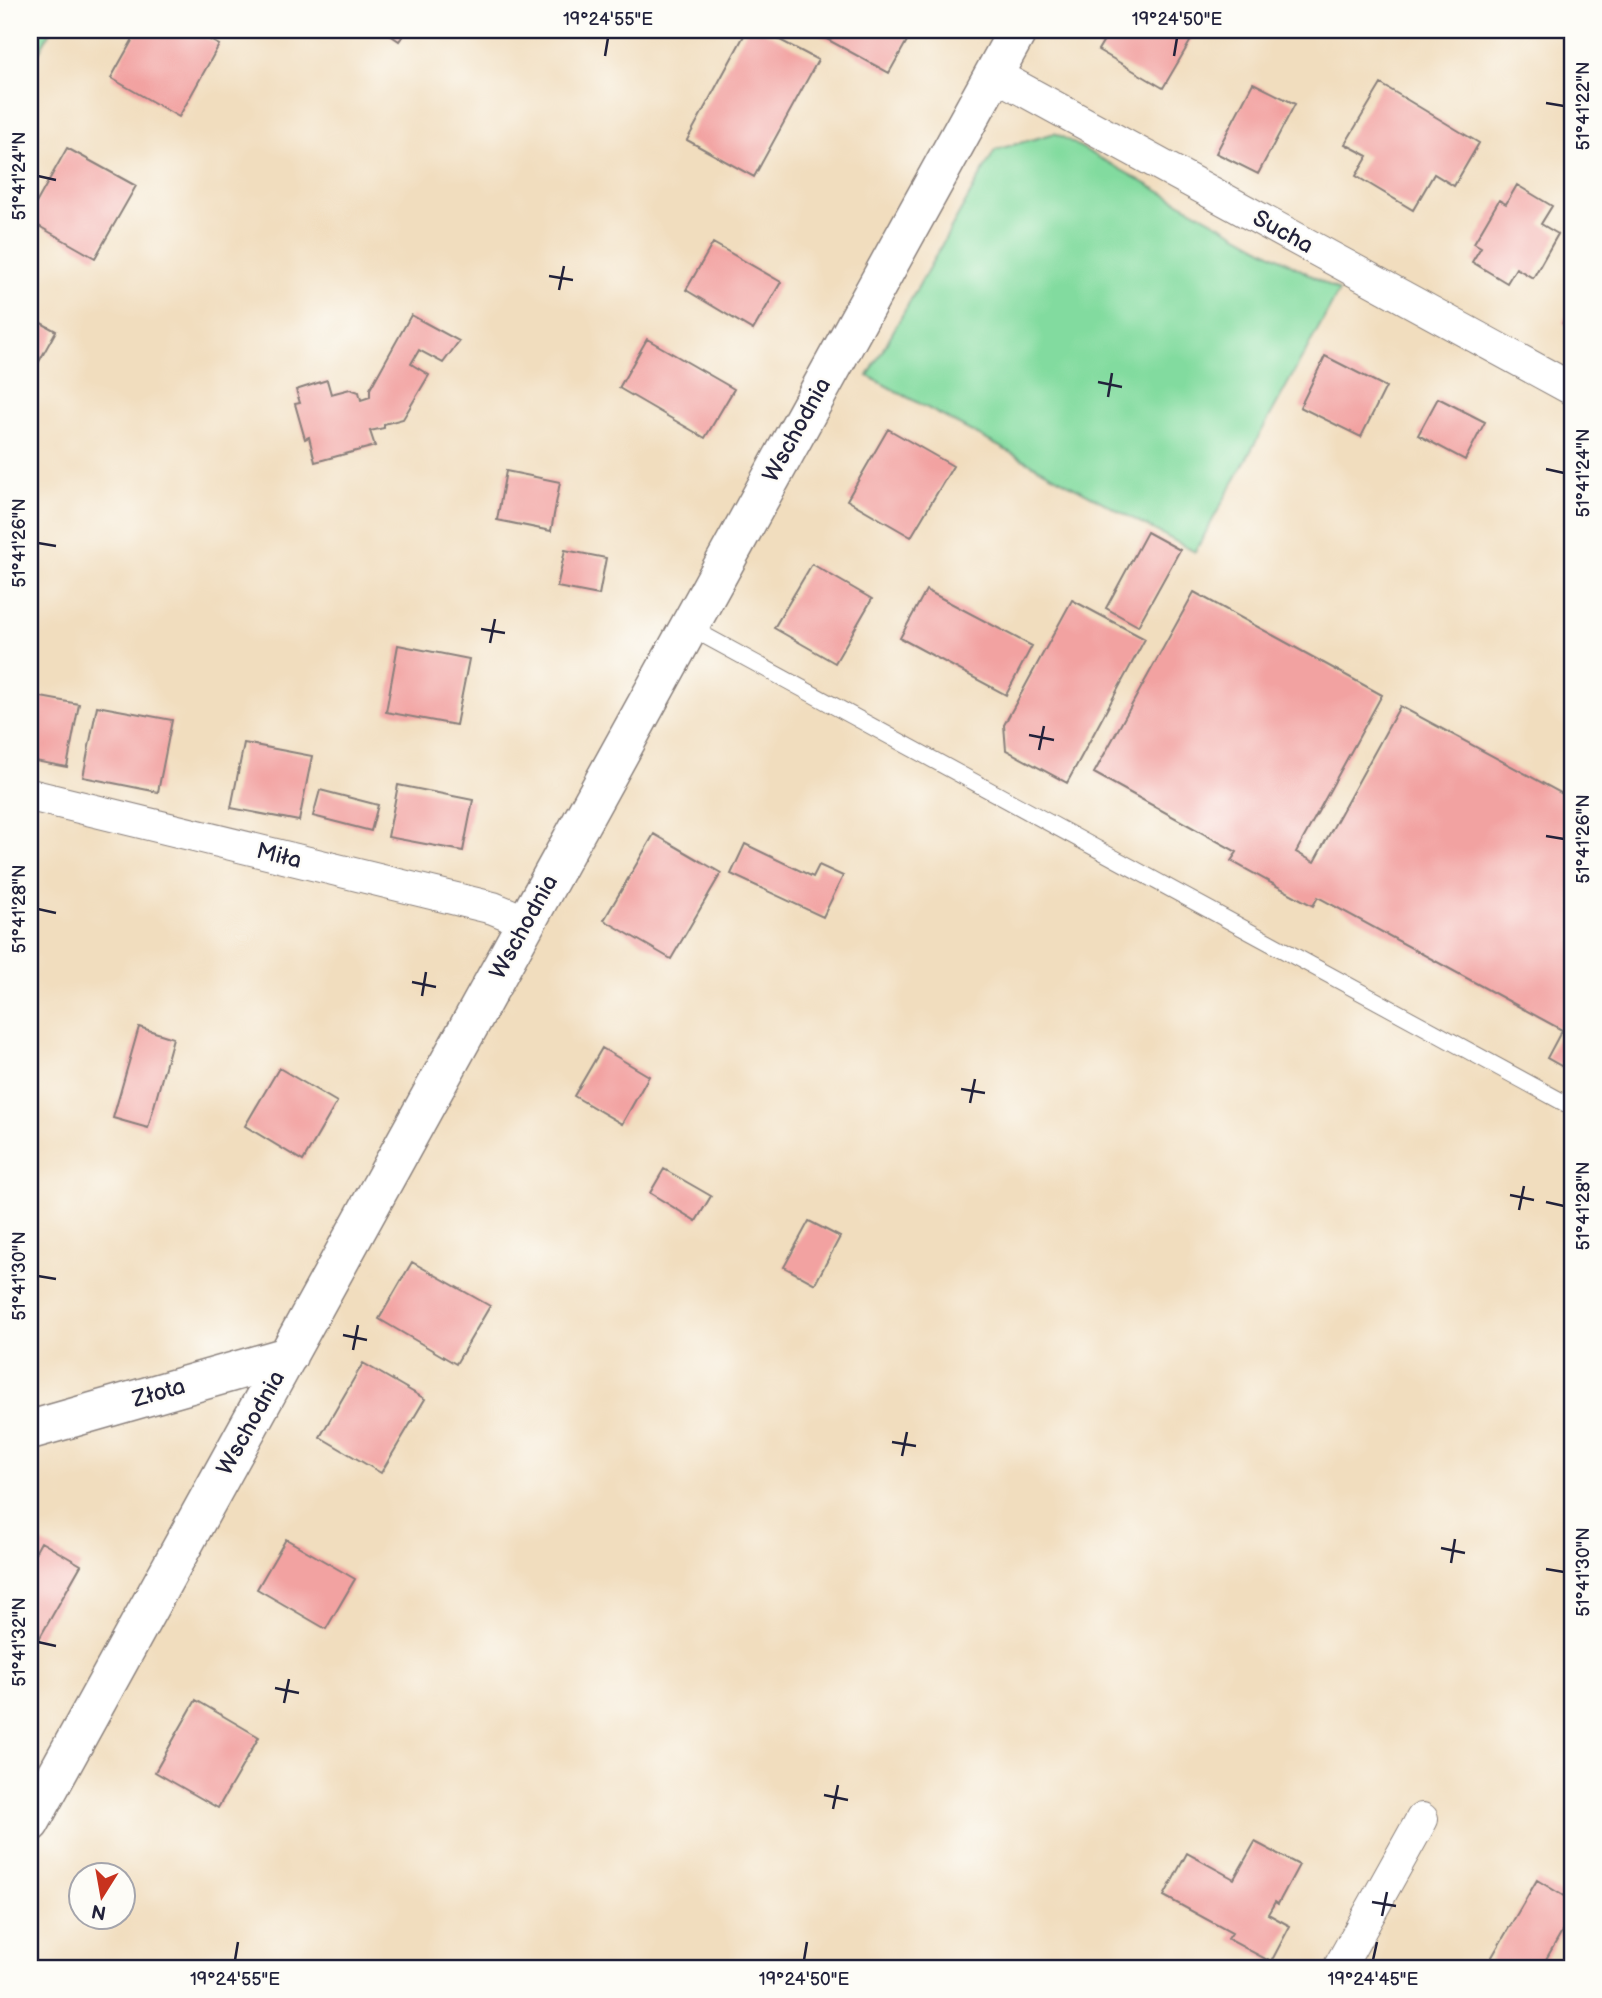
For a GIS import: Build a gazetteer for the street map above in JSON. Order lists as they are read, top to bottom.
{
  "streets": {
    "street": [
      "Sucha",
      "Wschodnia",
      "Miła",
      "Złota"
    ]
  },
  "crossings": [
    ["Sucha", "Wschodnia"],
    ["Wschodnia", "Miła"],
    ["Wschodnia", "Złota"]
  ],
  "north": "bottom",
  "coordinates": [
    "19°24'55\"E",
    "19°24'50\"E",
    "51°41'22\"N",
    "51°41'24\"N",
    "51°41'26\"N",
    "51°41'28\"N",
    "51°41'30\"N",
    "51°41'32\"N",
    "19°24'45\"E"
  ]
}
